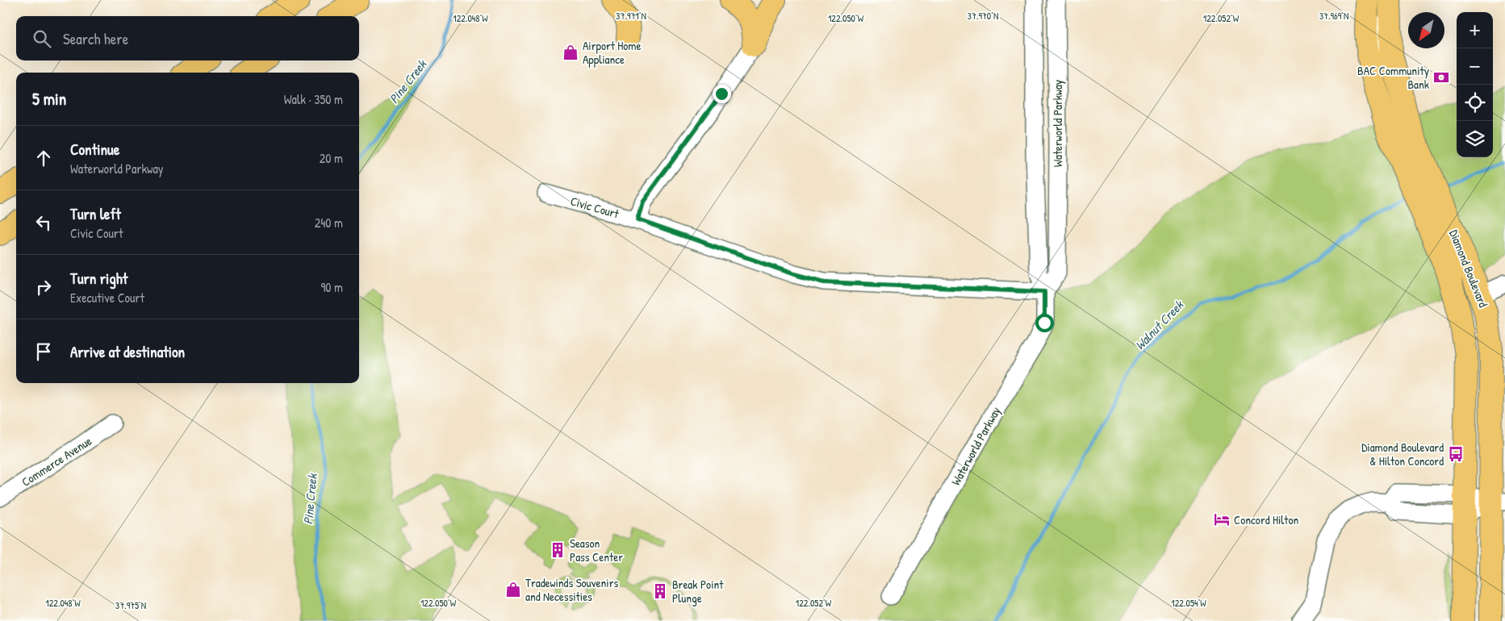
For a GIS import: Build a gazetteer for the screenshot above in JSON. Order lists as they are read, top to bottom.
{
  "streets": {
    "main road": ["Diamond Boulevard"],
    "street": ["Waterworld Parkway", "Civic Court", "Commerce Avenue"]
  },
  "crossings": [
    ["Waterworld Parkway", "Civic Court"]
  ],
  "water": ["Pine Creek", "Walnut Creek"],
  "places": {
    "shop": ["Airport Home Appliance", "Tradewinds Souvenirs and Necessities"],
    "bank": ["BAC Community Bank"],
    "bus stop": ["Diamond Boulevard & Hilton Concord"],
    "hotel": ["Concord Hilton"],
    "building": ["Season Pass Center", "Break Point Plunge"]
  },
  "north": "bottom left",
  "page": {
    "map_buttons": ["+", "−"],
    "search": "Search here",
    "heading": ["5 min", "Walk · 350 m"],
    "list": [
      ["Continue", "Waterworld Parkway", "20 m"],
      ["Turn left", "Civic Court", "240 m"],
      ["Turn right", "Executive Court", "90 m"],
      "Arrive at destination"
    ]
  },
  "coordinates": [
    "37.971°N",
    "37.970°N",
    "37.969°N",
    "122.048°W",
    "122.050°W",
    "122.052°W",
    "122.054°W",
    "37.975°N"
  ]
}
